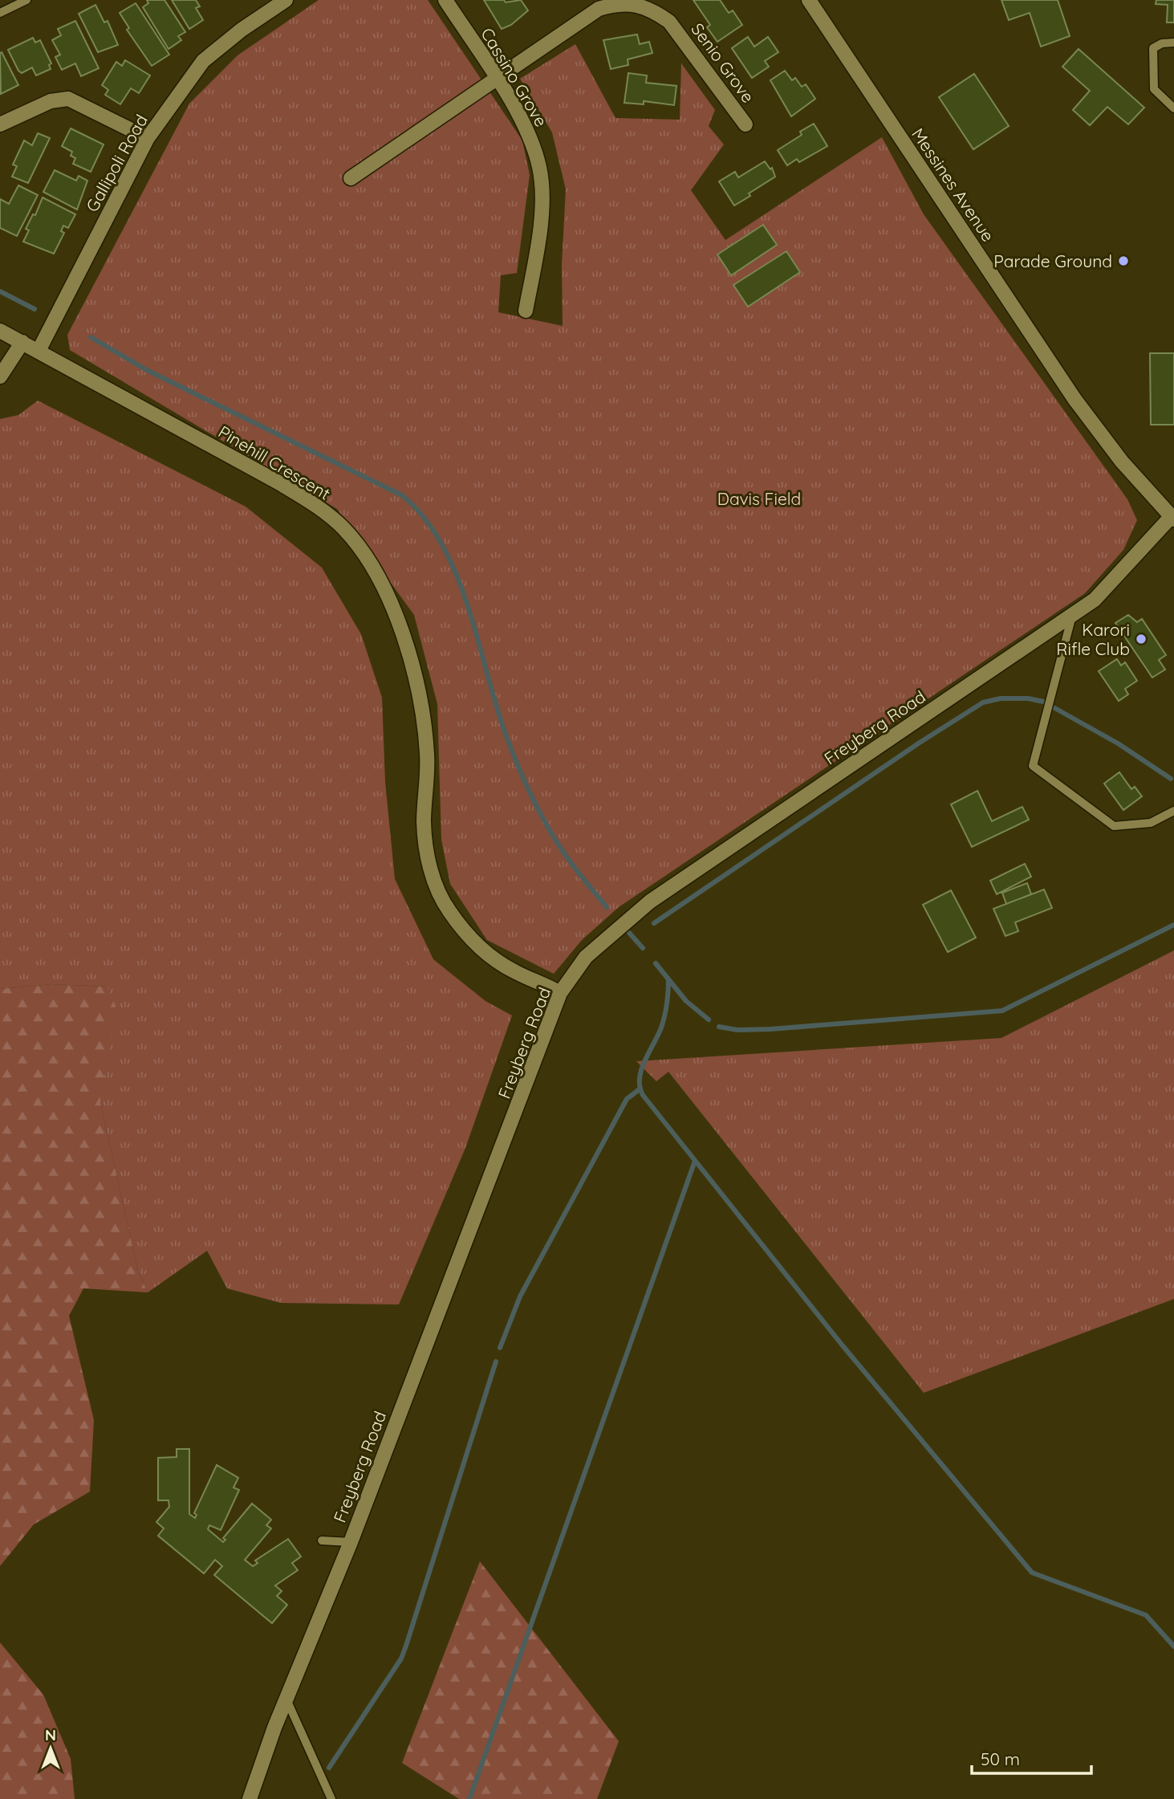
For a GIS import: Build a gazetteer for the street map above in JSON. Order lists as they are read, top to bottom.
{
  "streets": {
    "street": [
      "Senio Grove",
      "Cassino Grove",
      "Gallipoli Road",
      "Messines Avenue",
      "Pinehill Crescent",
      "Freyberg Road"
    ]
  },
  "crossings": [
    ["Senio Grove", "Cassino Grove"],
    ["Gallipoli Road", "Pinehill Crescent"],
    ["Messines Avenue", "Freyberg Road"],
    ["Pinehill Crescent", "Freyberg Road"]
  ],
  "parks": ["Davis Field"],
  "places": ["Parade Ground", "Karori Rifle Club"],
  "scale_bar": "50 m",
  "north": "top"
}
